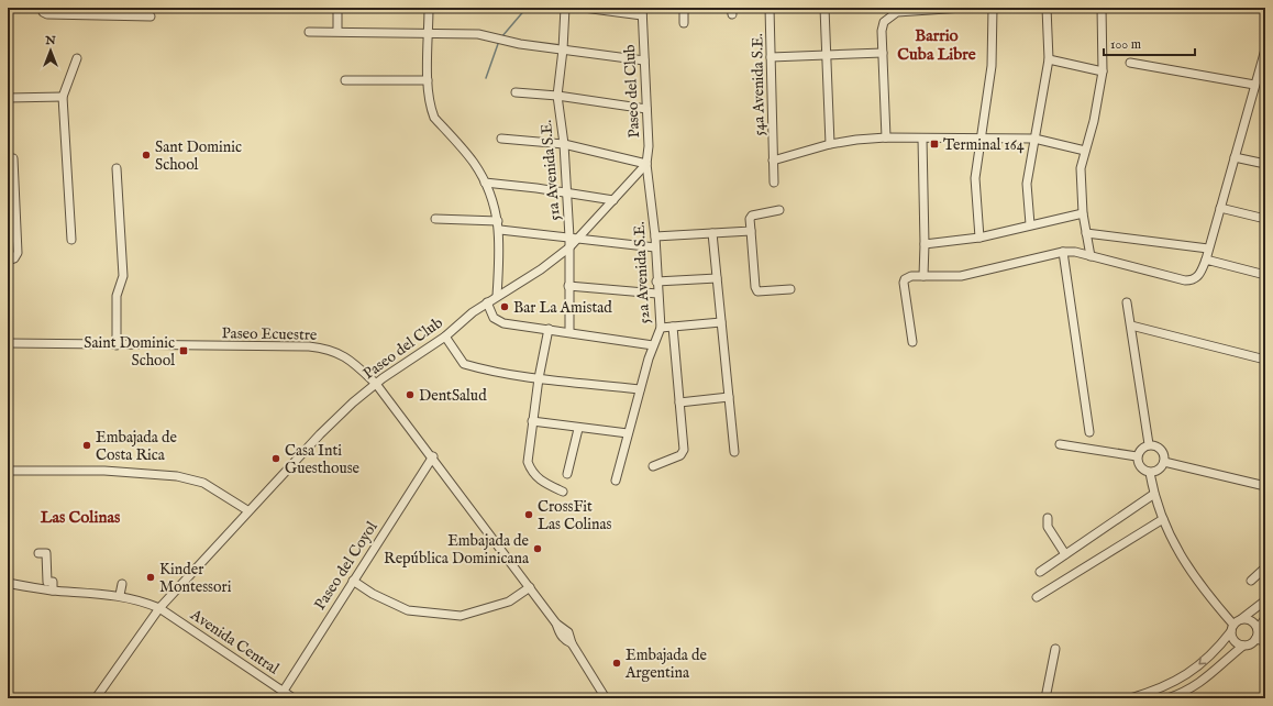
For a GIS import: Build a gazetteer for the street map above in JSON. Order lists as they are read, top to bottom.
{
  "streets": {
    "street": [
      "54a Avenida S.E.",
      "Paseo del Club",
      "51a Avenida S.E.",
      "52a Avenida S.E.",
      "Paseo Ecuestre",
      "Paseo del Coyol",
      "Avenida Central"
    ]
  },
  "crossings": [
    ["Paseo del Club", "51a Avenida S.E."],
    ["Paseo del Club", "52a Avenida S.E."],
    ["Paseo del Club", "Paseo Ecuestre"],
    ["Paseo del Club", "Avenida Central"],
    ["Paseo Ecuestre", "Paseo del Coyol"],
    ["Paseo del Coyol", "Avenida Central"]
  ],
  "districts": ["Barrio Cuba Libre", "Las Colinas"],
  "places": {
    "transit": ["Terminal 164", "Saint Dominic School"],
    "other": [
      "Sant Dominic School",
      "Bar La Amistad",
      "DentSalud",
      "Embajada de Costa Rica",
      "Casa Inti Guesthouse",
      "CrossFit Las Colinas",
      "Embajada de República Dominicana",
      "Kinder Montessori",
      "Embajada de Argentina"
    ]
  },
  "scale_bar": "100 m",
  "north": "top"
}
